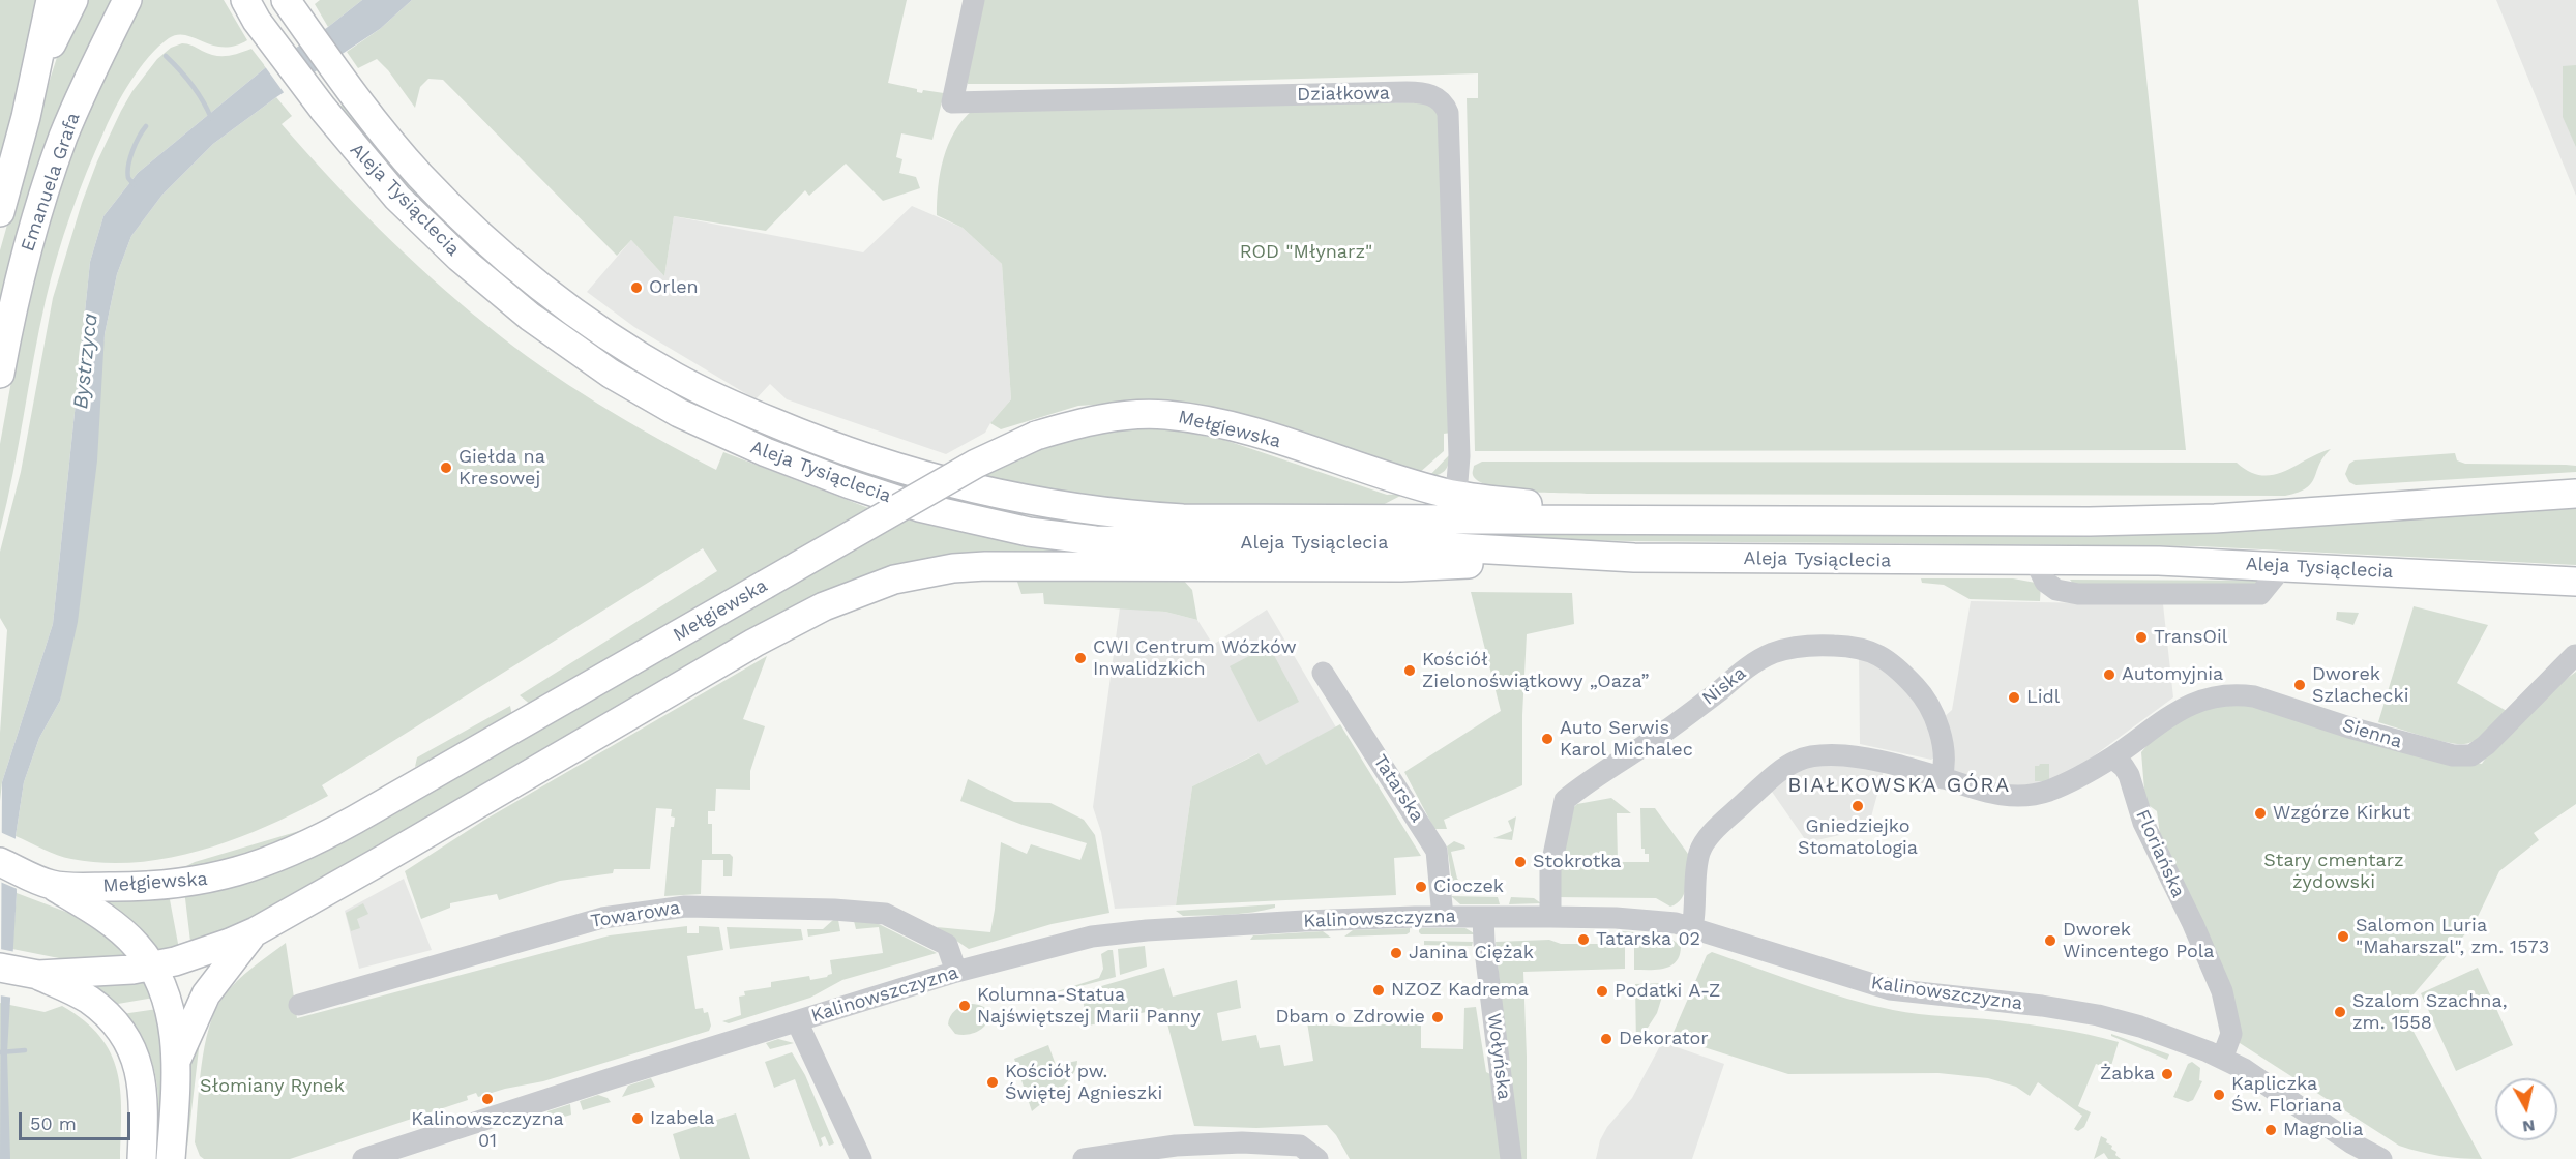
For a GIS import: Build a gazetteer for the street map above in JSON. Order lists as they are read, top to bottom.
{
  "streets": {
    "main road": ["Emanuela Grafa", "Aleja Tysiąclecia", "Mełgiewska"],
    "street": [
      "Działkowa",
      "Niska",
      "Sienna",
      "Tatarska",
      "Floriańska",
      "Towarowa",
      "Kalinowszczyzna",
      "Wołyńska"
    ]
  },
  "crossings": [
    ["Działkowa", "Mełgiewska"],
    ["Aleja Tysiąclecia", "Mełgiewska"],
    ["Niska", "Kalinowszczyzna"],
    ["Sienna", "Floriańska"],
    ["Tatarska", "Kalinowszczyzna"],
    ["Floriańska", "Kalinowszczyzna"],
    ["Towarowa", "Kalinowszczyzna"],
    ["Kalinowszczyzna", "Wołyńska"]
  ],
  "districts": ["BIAŁKOWSKA GÓRA"],
  "water": ["Bystrzyca"],
  "parks": ["ROD \"Młynarz\"", "Stary cmentarz żydowski", "Słomiany Rynek"],
  "places": [
    "Orlen",
    "Giełda na Kresowej",
    "TransOil",
    "CWI Centrum Wózków Inwalidzkich",
    "Kościół Zielonoświątkowy „Oaza”",
    "Automyjnia",
    "Dworek Szlachecki",
    "Lidl",
    "Auto Serwis Karol Michalec",
    "Gniedziejko Stomatologia",
    "Wzgórze Kirkut",
    "Stokrotka",
    "Cioczek",
    "Salomon Luria \"Maharszal\", zm. 1573",
    "Tatarska 02",
    "Dworek Wincentego Pola",
    "Janina Ciężak",
    "NZOZ Kadrema",
    "Podatki A-Z",
    "Kolumna-Statua Najświętszej Marii Panny",
    "Szalom Szachna, zm. 1558",
    "Dbam o Zdrowie",
    "Dekorator",
    "Żabka",
    "Kościół pw. Świętej Agnieszki",
    "Kapliczka Św. Floriana",
    "Kalinowszczyzna 01",
    "Izabela",
    "Magnolia"
  ],
  "scale_bar": "50 m",
  "north": "bottom"
}
